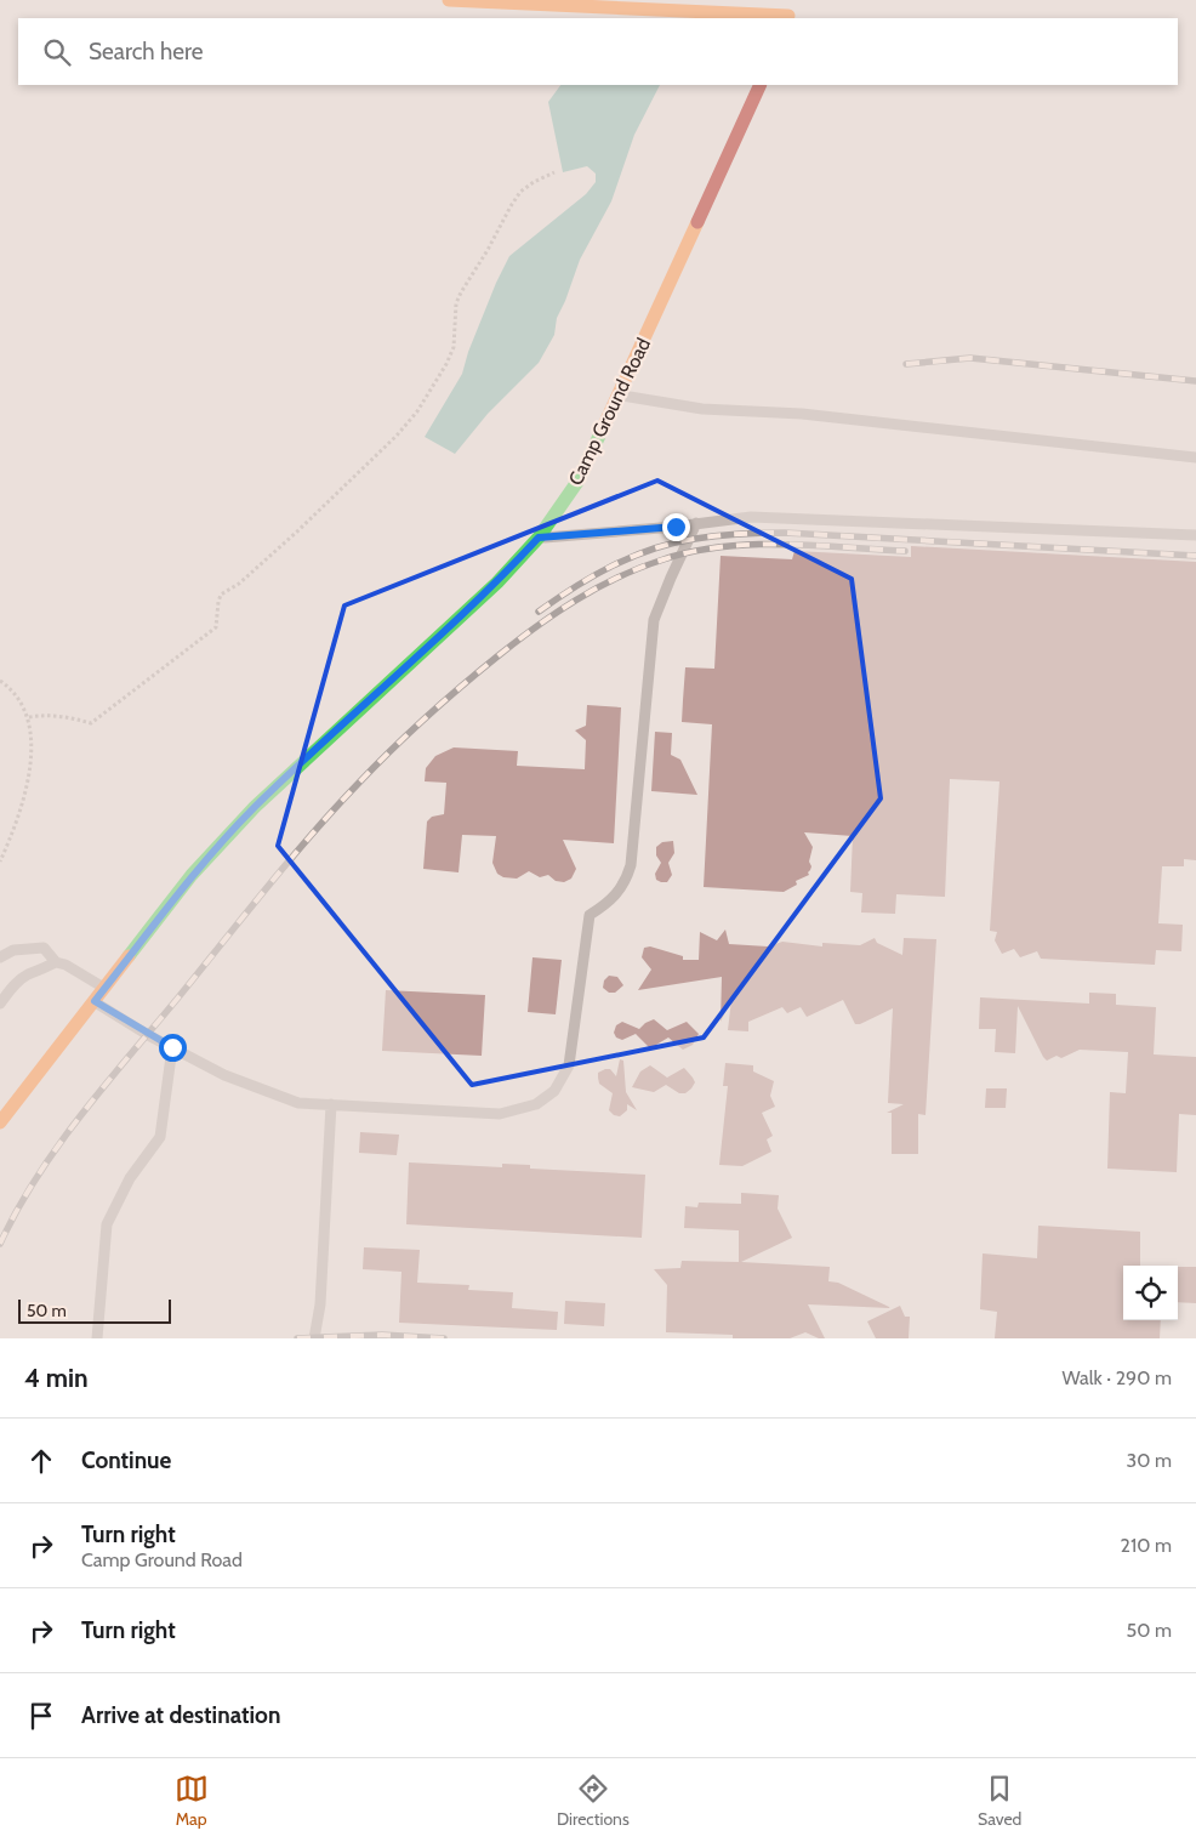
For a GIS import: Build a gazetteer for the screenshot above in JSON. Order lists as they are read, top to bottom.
{
  "streets": {
    "street": ["Camp Ground Road"]
  },
  "scale_bar": "50 m",
  "page": {
    "search": "Search here",
    "scale": "50 m",
    "heading": ["4 min", "Walk · 290 m"],
    "list": [
      ["Continue", "30 m"],
      ["Turn right", "Camp Ground Road", "210 m"],
      ["Turn right", "50 m"],
      "Arrive at destination"
    ],
    "nav": ["Map", "Directions", "Saved"]
  }
}
